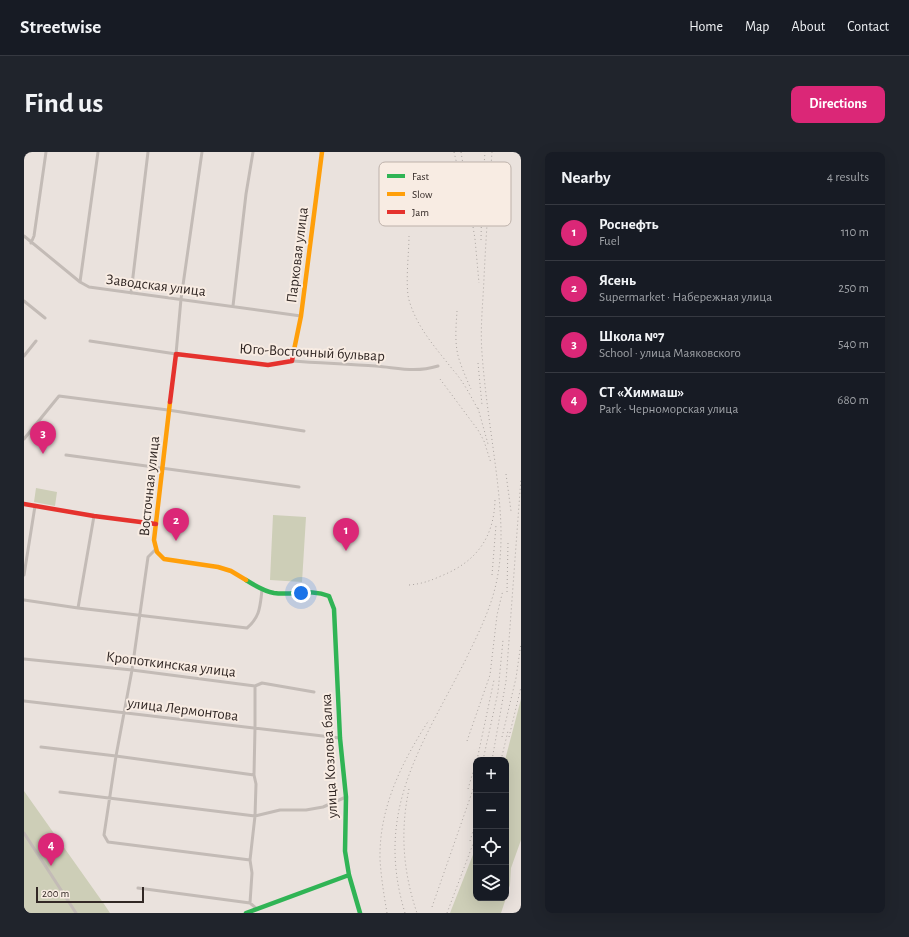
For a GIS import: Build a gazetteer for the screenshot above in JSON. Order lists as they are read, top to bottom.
{
  "streets": {
    "main road": [
      "Парковая улица",
      "Юго-Восточный бульвар",
      "Восточная улица",
      "улица Козлова балка"
    ],
    "street": ["Заводская улица", "Кропоткинская улица", "улица Лермонтова"]
  },
  "crossings": [
    ["Парковая улица", "Заводская улица"],
    ["Парковая улица", "Юго-Восточный бульвар"],
    ["Заводская улица", "Восточная улица"],
    ["Юго-Восточный бульвар", "Восточная улица"],
    ["Восточная улица", "Кропоткинская улица"],
    ["Восточная улица", "улица Лермонтова"],
    ["улица Лермонтова", "улица Козлова балка"]
  ],
  "legend": ["Fast", "Slow", "Jam"],
  "scale_bar": "200 m",
  "page": {
    "header": "Streetwise",
    "nav": [
      "Home",
      "Map",
      "About",
      "Contact"
    ],
    "buttons": "Directions",
    "title": "Find us",
    "heading": ["Nearby", "4 results"],
    "list": [
      {
        "mark": "1",
        "name": "Роснефть",
        "note": "Fuel",
        "value": "110 m"
      },
      {
        "mark": "2",
        "name": "Ясень",
        "note": "Supermarket · Набережная улица",
        "value": "250 m"
      },
      {
        "mark": "3",
        "name": "Школа №7",
        "note": "School · улица Маяковского",
        "value": "540 m"
      },
      {
        "mark": "4",
        "name": "СТ «Химмаш»",
        "note": "Park · Черноморская улица",
        "value": "680 m"
      }
    ],
    "pins": [
      "3",
      "2",
      "1",
      "4"
    ],
    "map_buttons": ["+", "−"],
    "scale": "200 m"
  }
}
